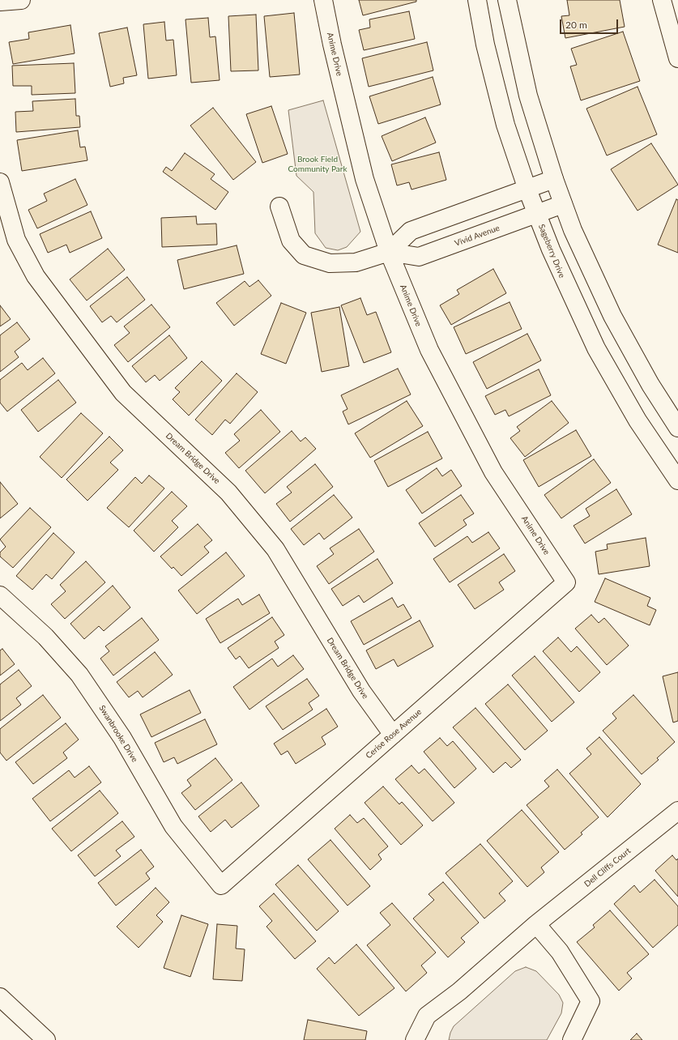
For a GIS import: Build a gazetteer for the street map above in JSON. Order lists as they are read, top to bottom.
{
  "streets": {
    "main road": [
      "Anime Drive",
      "Vivid Avenue",
      "Sageberry Drive",
      "Dream Bridge Drive",
      "Swanbrooke Drive",
      "Cerise Rose Avenue",
      "Dell Cliffs Court"
    ]
  },
  "crossings": [
    ["Anime Drive", "Vivid Avenue"],
    ["Anime Drive", "Cerise Rose Avenue"],
    ["Vivid Avenue", "Sageberry Drive"],
    ["Dream Bridge Drive", "Cerise Rose Avenue"],
    ["Swanbrooke Drive", "Cerise Rose Avenue"]
  ],
  "parks": ["Brook Field Community Park"],
  "scale_bar": "20 m"
}
